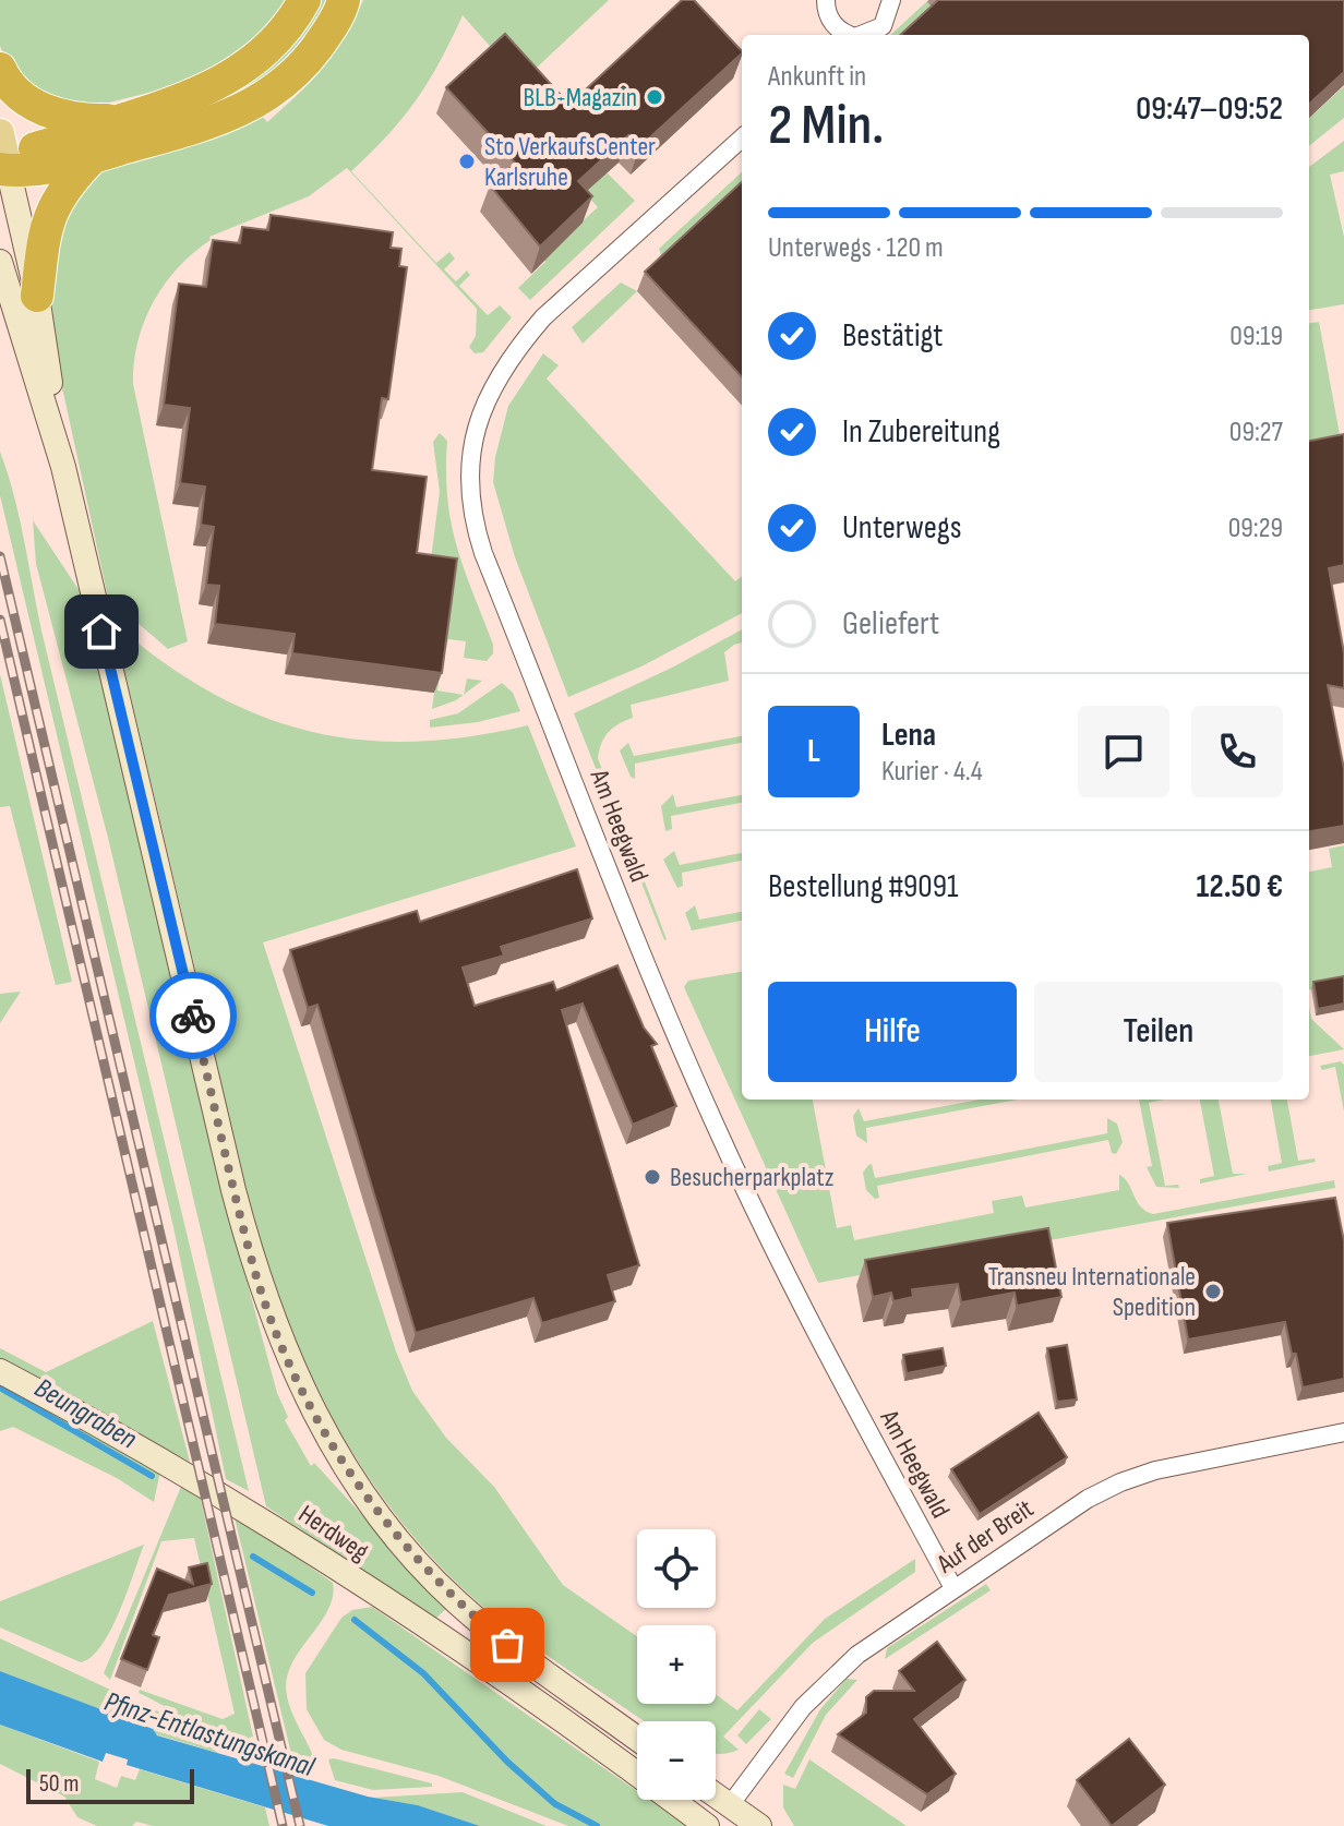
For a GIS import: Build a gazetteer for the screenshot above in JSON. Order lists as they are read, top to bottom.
{
  "streets": {
    "main road": ["Herdweg"],
    "street": ["Am Heegwald", "Auf der Breit"]
  },
  "crossings": [
    ["Am Heegwald", "Auf der Breit"]
  ],
  "water": ["Beungraben", "Pfinz-Entlastungskanal"],
  "places": [
    "BLB-Magazin",
    "Sto VerkaufsCenter Karlsruhe",
    "Besucherparkplatz",
    "Transneu Internationale Spedition"
  ],
  "scale_bar": "50 m",
  "page": {
    "heading": ["2 Min.", "Ankunft in", "09:47–09:52"],
    "panel": [
      "Lena",
      "Kurier · 4.4",
      "Bestellung #9091",
      "12.50 €"
    ],
    "bar": "Unterwegs · 120 m",
    "list": [
      ["Bestätigt", "09:19"],
      ["In Zubereitung", "09:27"],
      ["Unterwegs", "09:29"],
      "Geliefert"
    ],
    "round": "L",
    "buttons": ["Hilfe", "Teilen"],
    "map_buttons": ["+", "−"],
    "scale": "50 m"
  }
}
